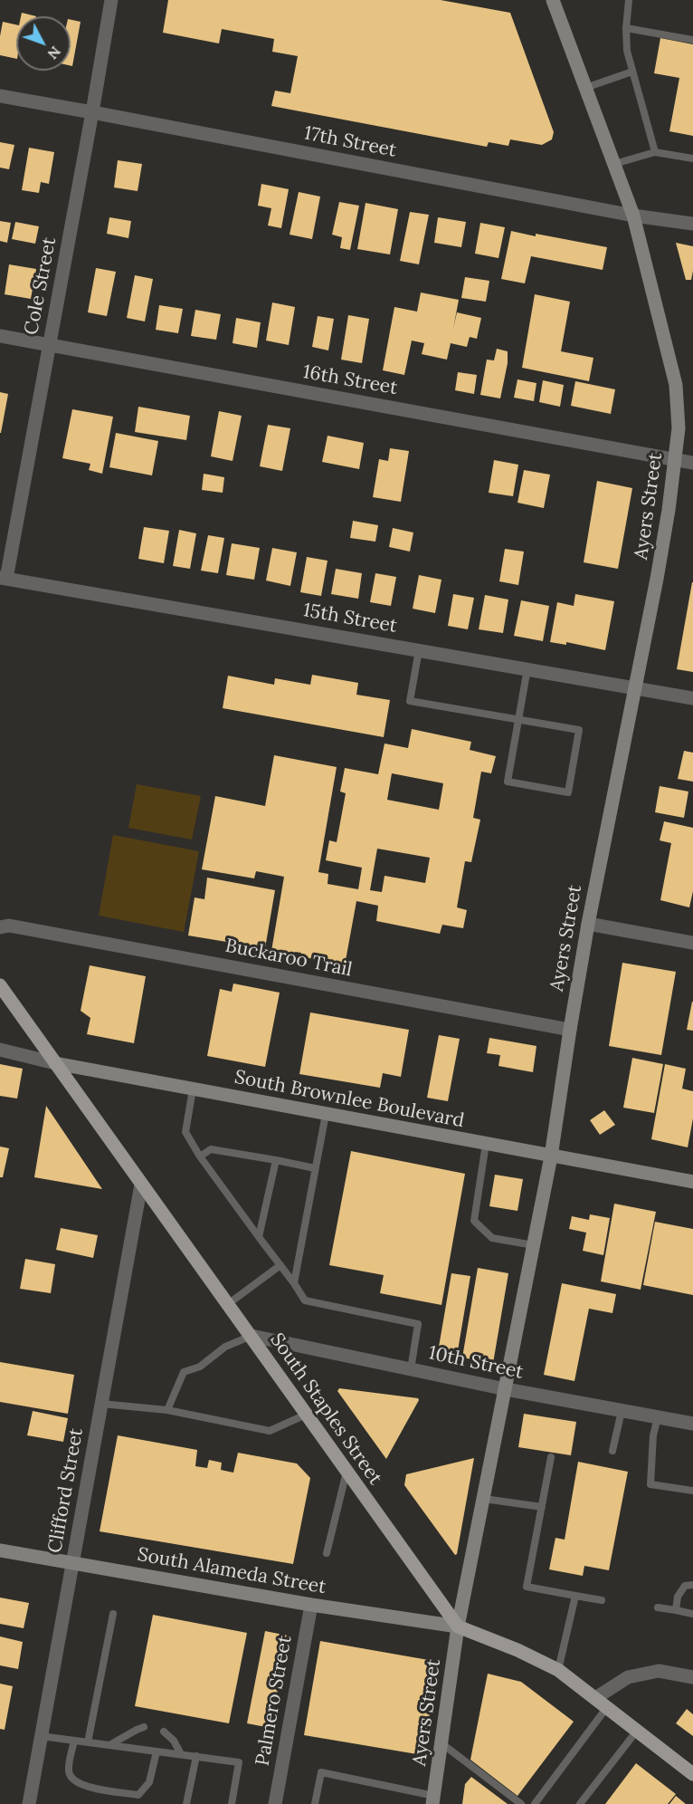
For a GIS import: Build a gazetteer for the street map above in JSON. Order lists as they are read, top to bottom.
{
  "streets": {
    "main road": [
      "Ayers Street",
      "South Brownlee Boulevard",
      "South Staples Street",
      "South Alameda Street"
    ],
    "street": [
      "17th Street",
      "Cole Street",
      "16th Street",
      "15th Street",
      "Buckaroo Trail",
      "10th Street",
      "Clifford Street",
      "Palmero Street"
    ]
  },
  "crossings": [
    ["17th Street", "Cole Street"],
    ["17th Street", "Ayers Street"],
    ["Cole Street", "16th Street"],
    ["Cole Street", "15th Street"],
    ["16th Street", "Ayers Street"],
    ["Ayers Street", "15th Street"],
    ["Ayers Street", "Buckaroo Trail"],
    ["Ayers Street", "South Brownlee Boulevard"],
    ["Ayers Street", "10th Street"],
    ["Ayers Street", "South Staples Street"],
    ["Ayers Street", "South Alameda Street"],
    ["South Brownlee Boulevard", "South Staples Street"],
    ["10th Street", "South Staples Street"],
    ["South Staples Street", "Clifford Street"],
    ["South Staples Street", "South Alameda Street"],
    ["Clifford Street", "South Alameda Street"],
    ["South Alameda Street", "Palmero Street"]
  ],
  "north": "bottom right"
}
